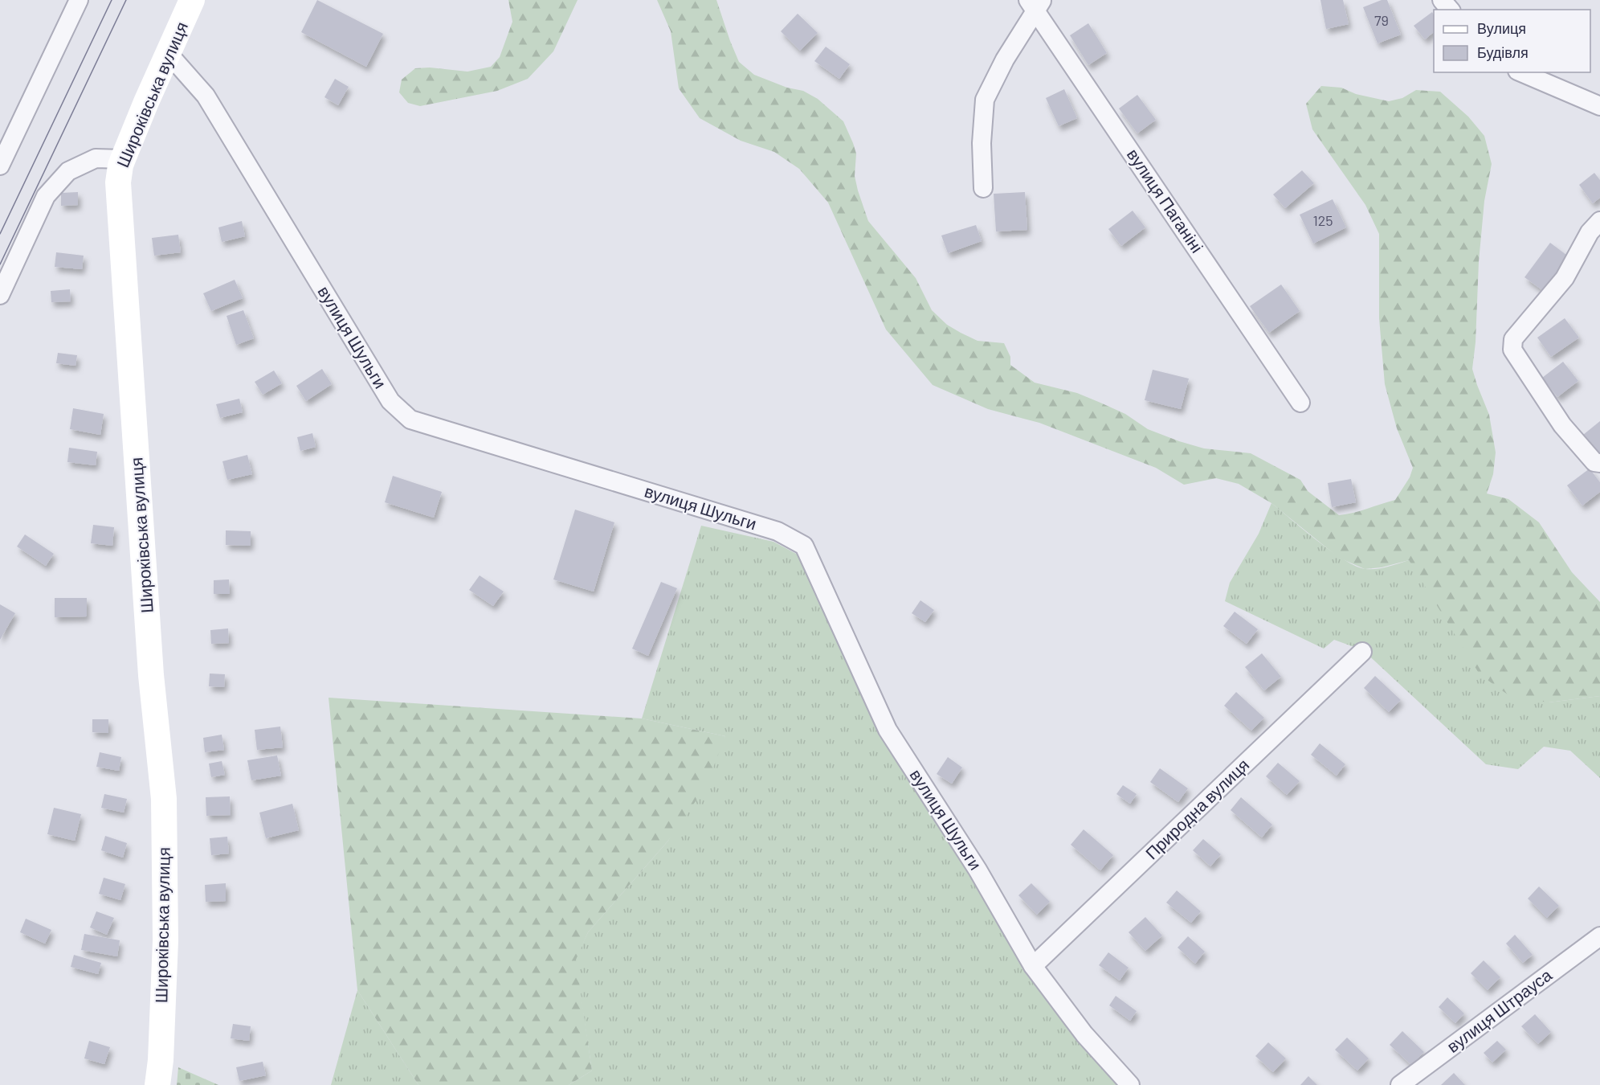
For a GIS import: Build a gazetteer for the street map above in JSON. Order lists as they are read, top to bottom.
{
  "streets": {
    "main road": ["Широківська вулиця"],
    "street": [
      "вулиця Паганіні",
      "вулиця Шульги",
      "Природна вулиця",
      "вулиця Штрауса"
    ]
  },
  "crossings": [
    ["Широківська вулиця", "вулиця Шульги"],
    ["вулиця Шульги", "Природна вулиця"]
  ],
  "house_numbers": ["79", "125"],
  "legend": ["Вулиця", "Будівля"]
}
